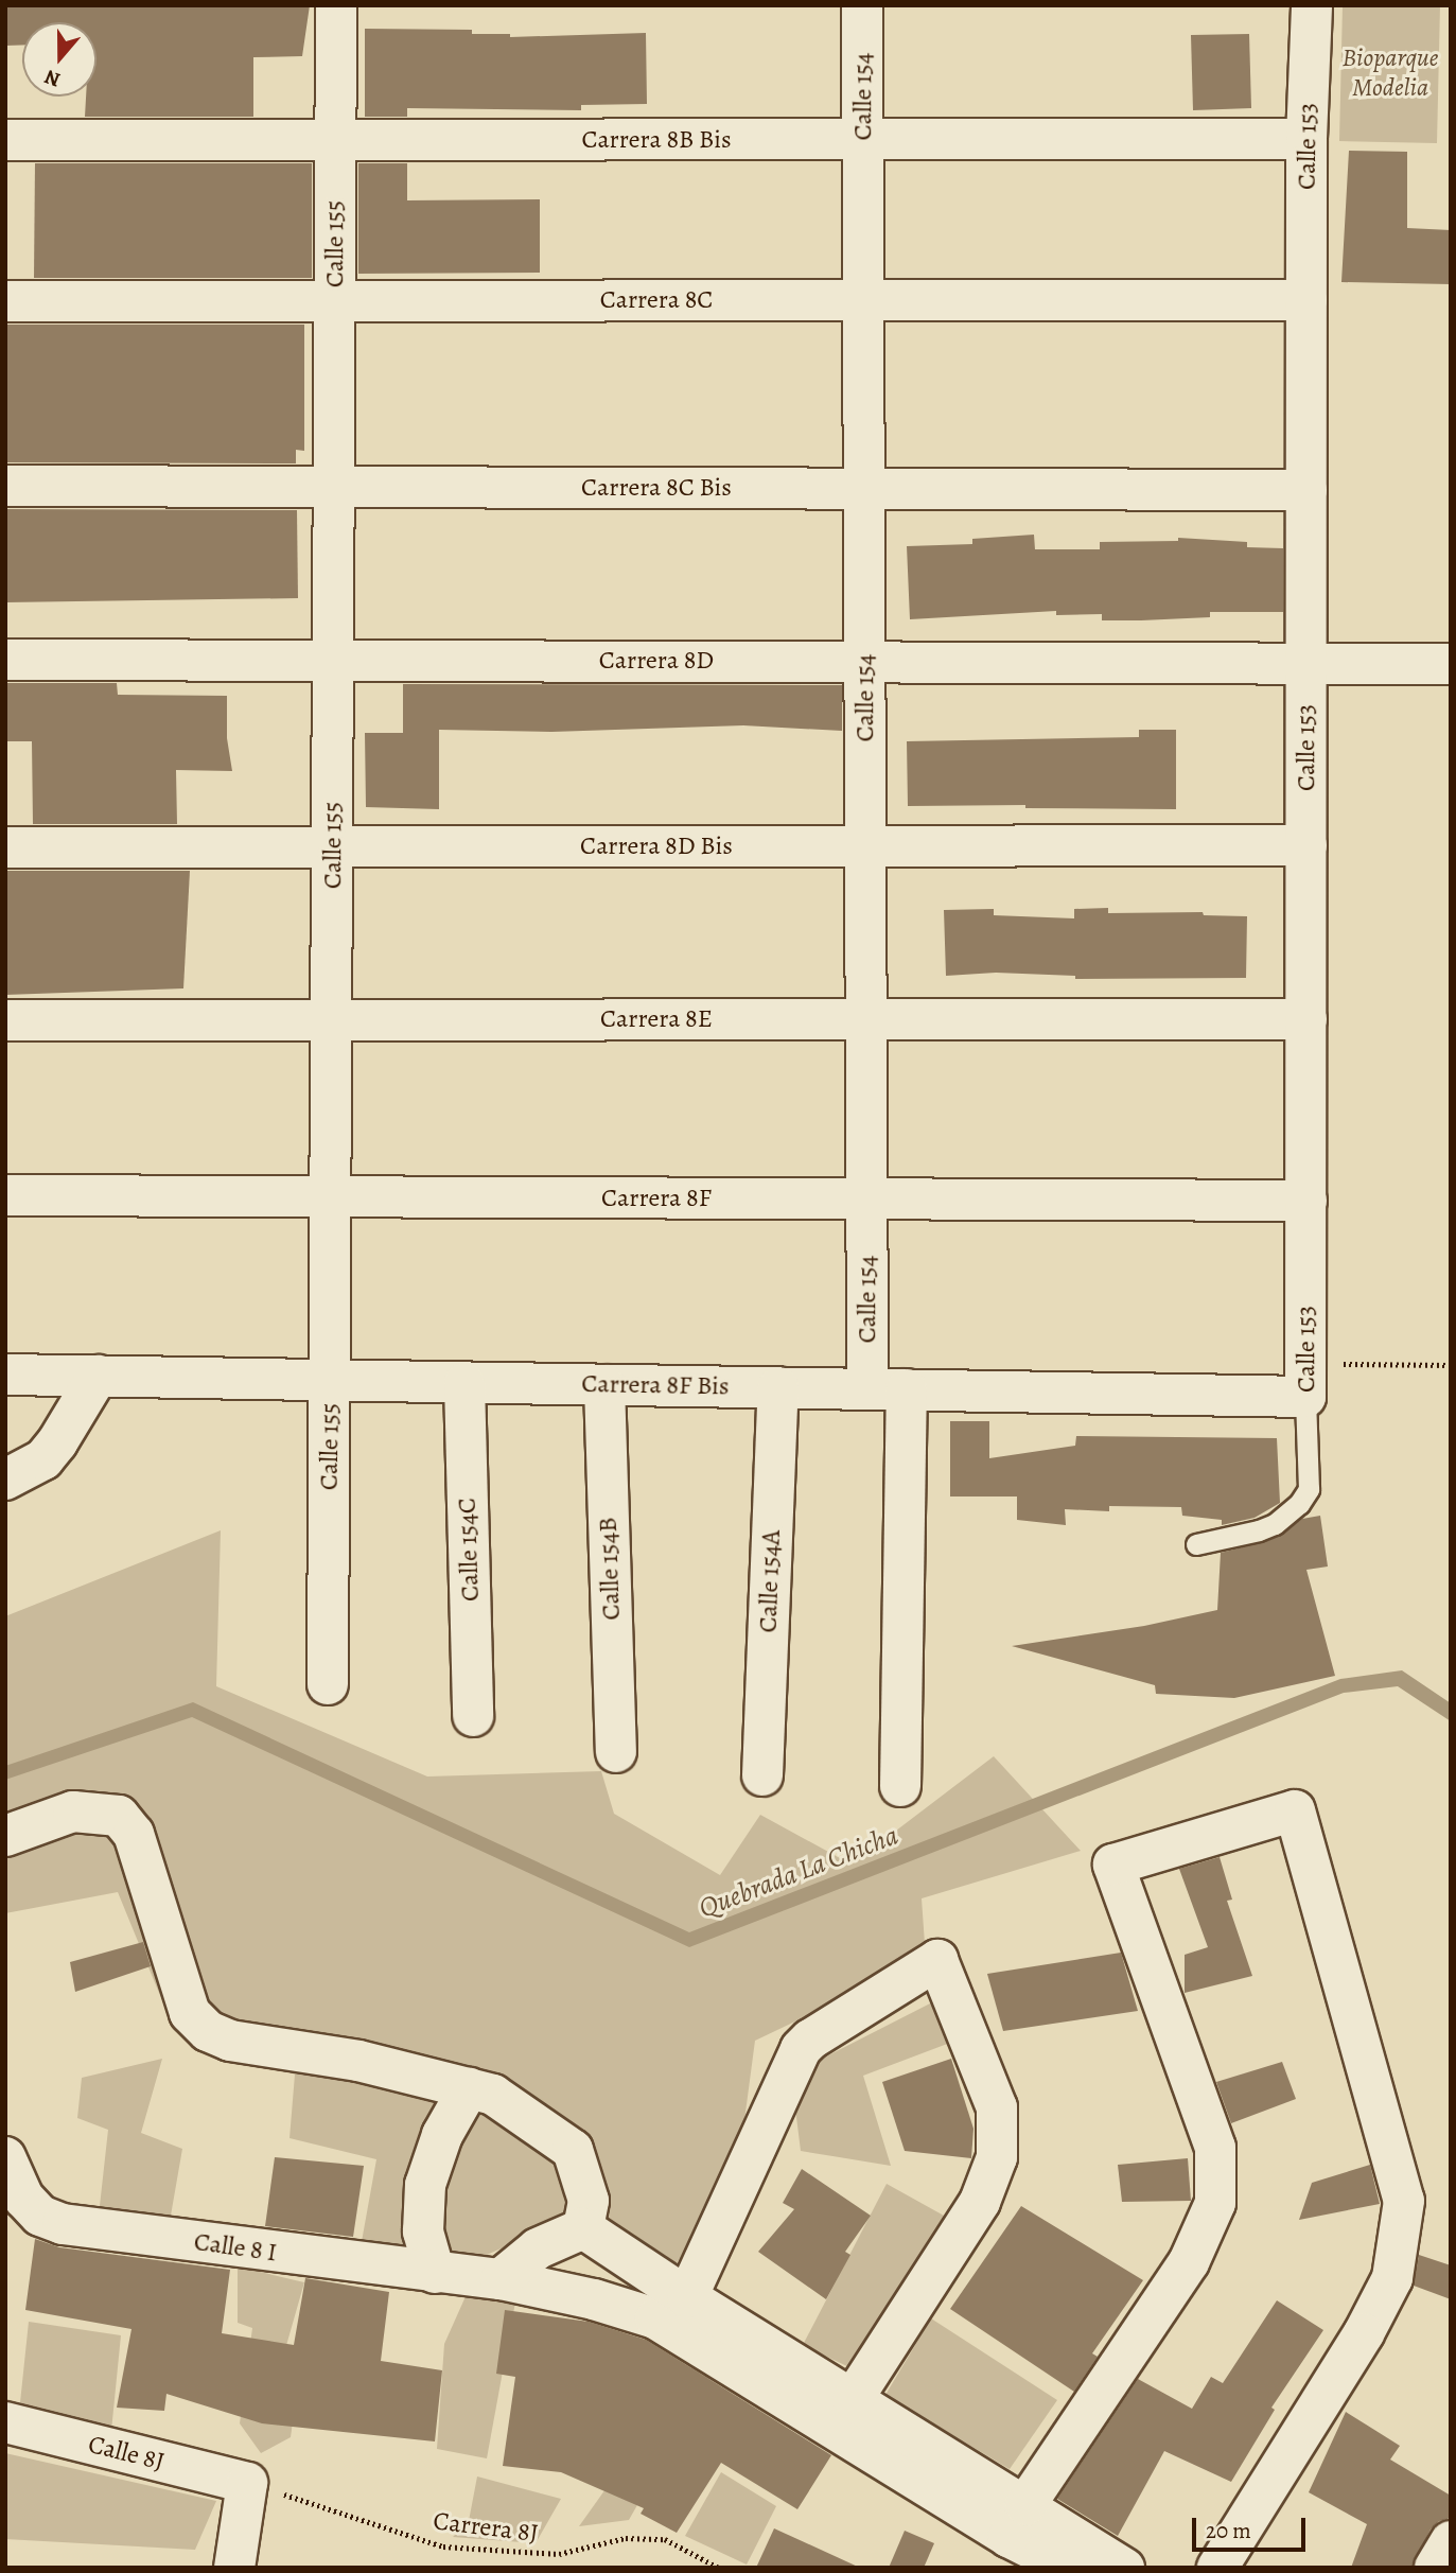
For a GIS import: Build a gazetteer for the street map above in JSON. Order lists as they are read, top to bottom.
{
  "streets": {
    "street": [
      "Calle 154",
      "Carrera 8B Bis",
      "Calle 153",
      "Calle 155",
      "Carrera 8C",
      "Carrera 8C Bis",
      "Carrera 8D",
      "Carrera 8D Bis",
      "Carrera 8E",
      "Carrera 8F",
      "Carrera 8F Bis",
      "Calle 154C",
      "Calle 154B",
      "Calle 154A",
      "Calle 8 I",
      "Calle 8J"
    ],
    "path": ["Carrera 8J"]
  },
  "crossings": [
    ["Calle 154", "Carrera 8B Bis"],
    ["Calle 154", "Carrera 8C"],
    ["Calle 154", "Carrera 8C Bis"],
    ["Calle 154", "Carrera 8D"],
    ["Calle 154", "Carrera 8D Bis"],
    ["Calle 154", "Carrera 8E"],
    ["Calle 154", "Carrera 8F"],
    ["Calle 154", "Carrera 8F Bis"],
    ["Carrera 8B Bis", "Calle 153"],
    ["Carrera 8B Bis", "Calle 155"],
    ["Calle 153", "Carrera 8C"],
    ["Calle 153", "Carrera 8C Bis"],
    ["Calle 153", "Carrera 8D"],
    ["Calle 153", "Carrera 8D Bis"],
    ["Calle 153", "Carrera 8E"],
    ["Calle 153", "Carrera 8F"],
    ["Calle 153", "Carrera 8F Bis"],
    ["Calle 155", "Carrera 8C"],
    ["Calle 155", "Carrera 8C Bis"],
    ["Calle 155", "Carrera 8D"],
    ["Calle 155", "Carrera 8D Bis"],
    ["Calle 155", "Carrera 8E"],
    ["Calle 155", "Carrera 8F"],
    ["Calle 155", "Carrera 8F Bis"],
    ["Carrera 8F Bis", "Calle 154C"],
    ["Carrera 8F Bis", "Calle 154B"],
    ["Carrera 8F Bis", "Calle 154A"],
    ["Calle 8J", "Carrera 8J"]
  ],
  "water": ["Quebrada La Chicha"],
  "parks": ["Bioparque Modelia"],
  "scale_bar": "20 m",
  "north": "bottom"
}
